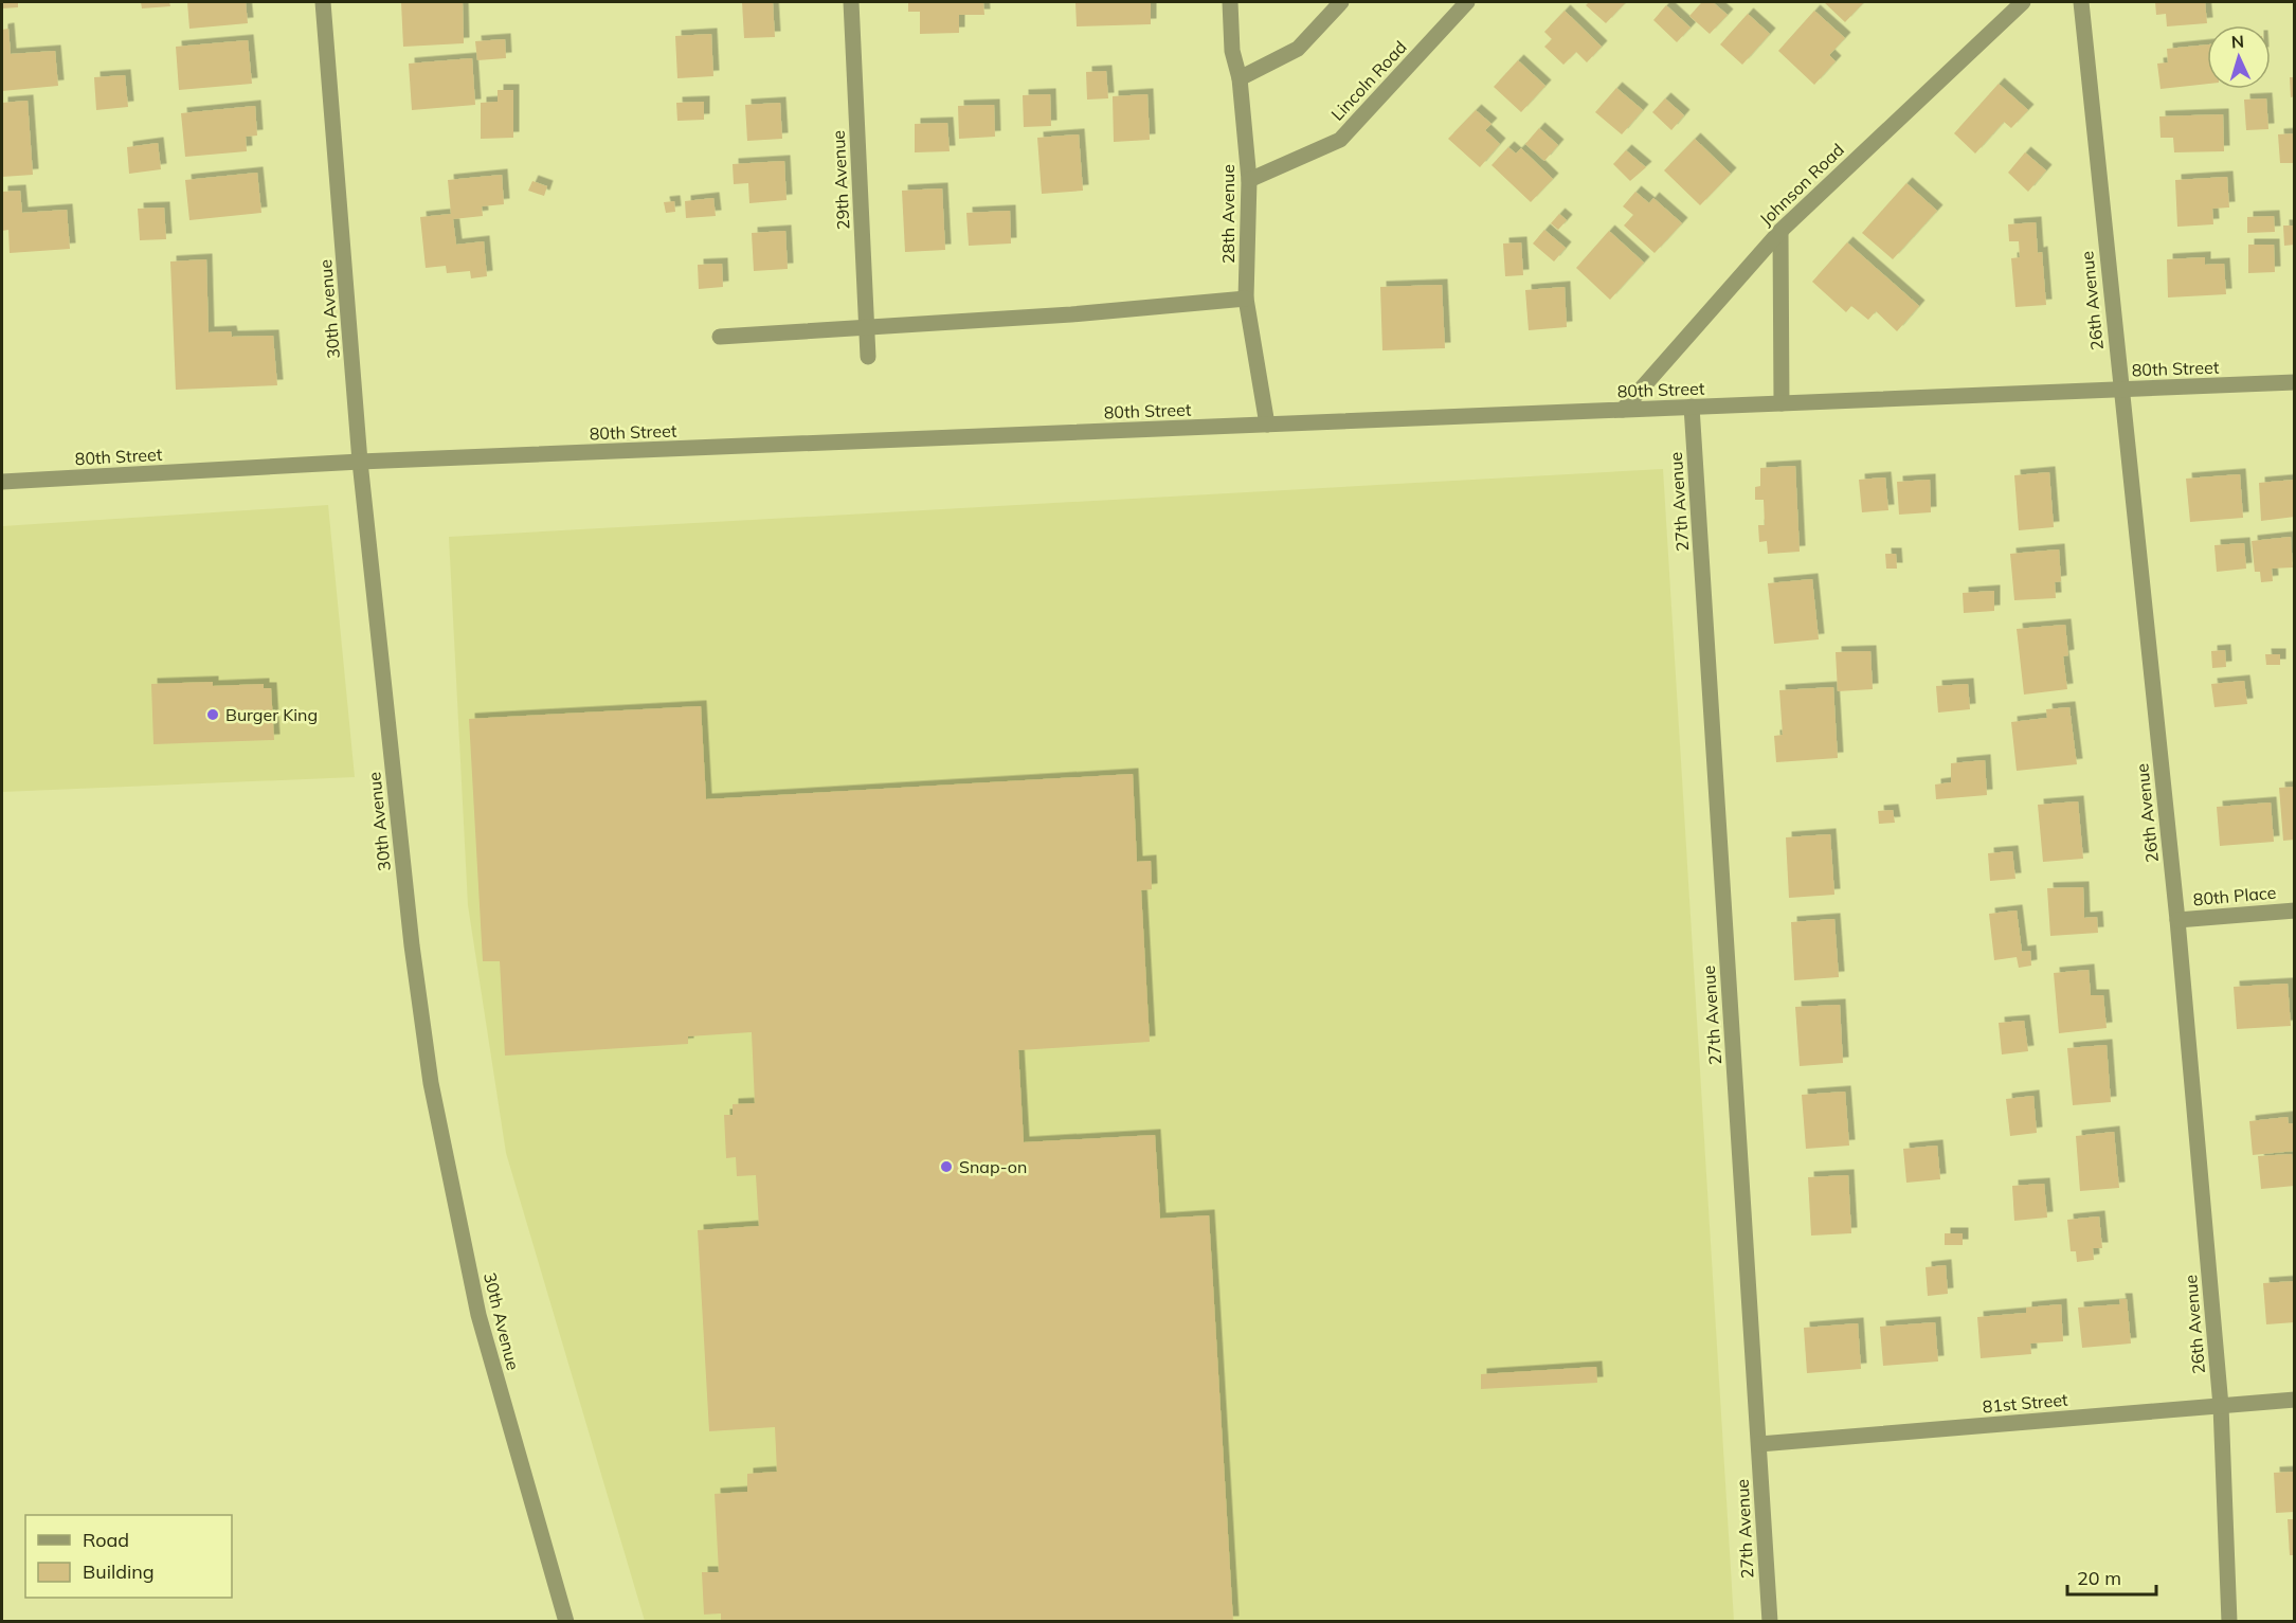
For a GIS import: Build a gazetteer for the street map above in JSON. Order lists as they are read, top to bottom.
{
  "streets": {
    "street": [
      "Lincoln Road",
      "29th Avenue",
      "Johnson Road",
      "28th Avenue",
      "26th Avenue",
      "30th Avenue",
      "80th Street",
      "27th Avenue",
      "80th Place",
      "81st Street"
    ]
  },
  "crossings": [
    ["Lincoln Road", "28th Avenue"],
    ["Johnson Road", "80th Street"],
    ["28th Avenue", "80th Street"],
    ["26th Avenue", "80th Street"],
    ["26th Avenue", "80th Place"],
    ["26th Avenue", "81st Street"],
    ["30th Avenue", "80th Street"],
    ["80th Street", "27th Avenue"],
    ["27th Avenue", "81st Street"]
  ],
  "places": ["Burger King", "Snap-on"],
  "legend": ["Road", "Building"],
  "scale_bar": "20 m",
  "north": "top"
}
